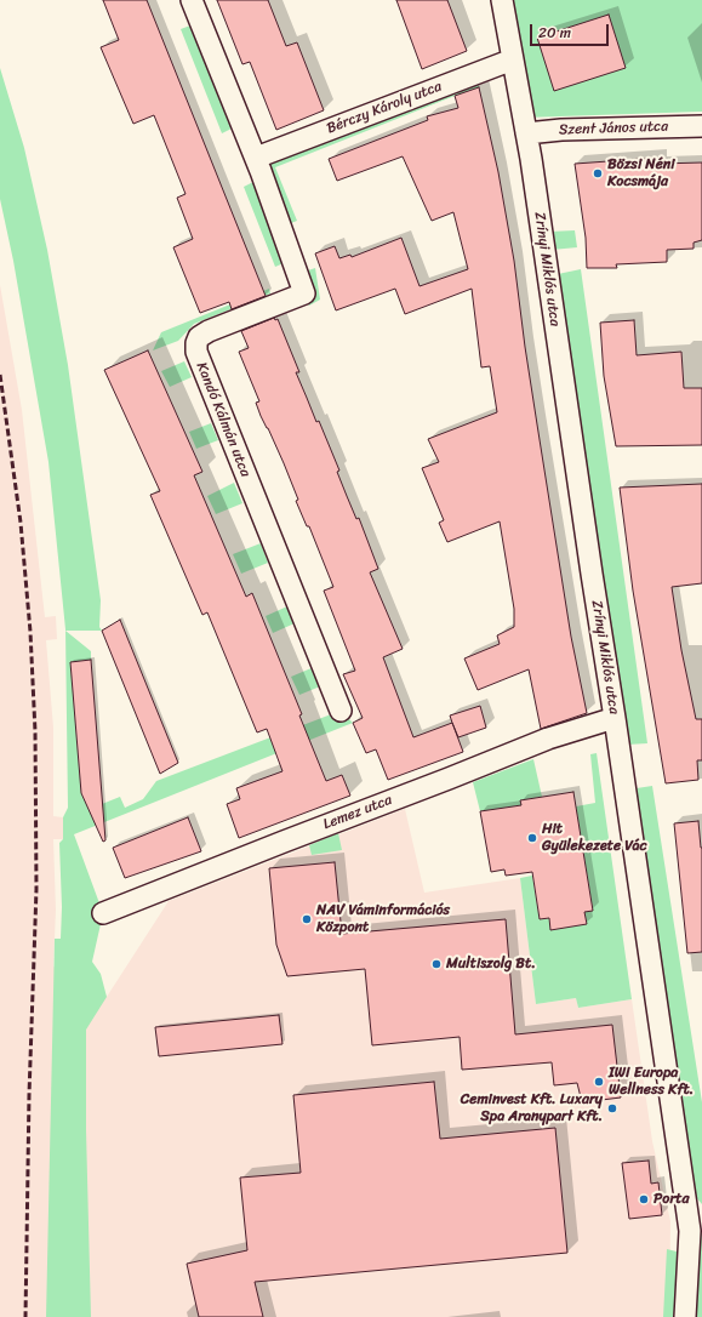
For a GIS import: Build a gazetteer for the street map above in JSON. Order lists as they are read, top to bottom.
{
  "streets": {
    "street": [
      "Bérczy Károly utca",
      "Szent János utca",
      "Zrínyi Miklós utca",
      "Kandó Kálmán utca",
      "Lemez utca"
    ]
  },
  "crossings": [
    ["Bérczy Károly utca", "Zrínyi Miklós utca"],
    ["Bérczy Károly utca", "Kandó Kálmán utca"],
    ["Szent János utca", "Zrínyi Miklós utca"],
    ["Zrínyi Miklós utca", "Lemez utca"]
  ],
  "places": [
    "Bözsi Néni Kocsmája",
    "Hit Gyülekezete Vác",
    "NAV Váminformációs Központ",
    "Multiszolg Bt.",
    "IWI Europa Wellness Kft.",
    "Ceminvest Kft. Luxary Spa Aranypart Kft.",
    "Porta"
  ],
  "scale_bar": "20 m"
}
